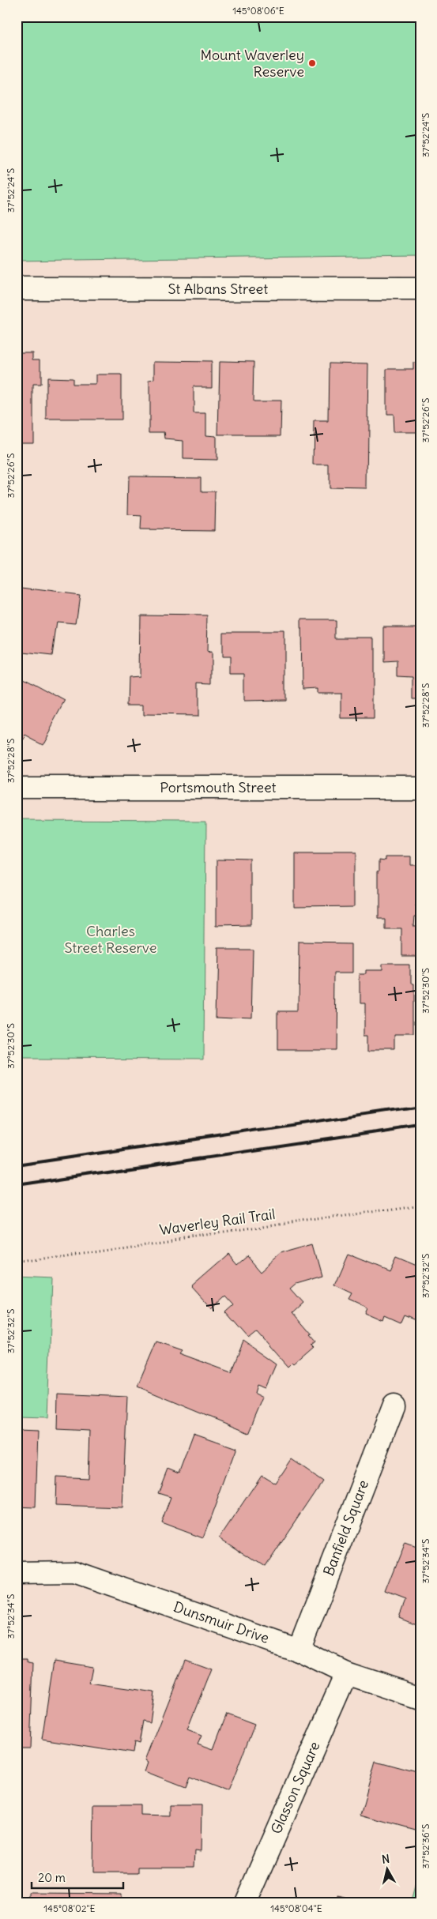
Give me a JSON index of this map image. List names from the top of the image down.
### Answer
{
  "streets": {
    "street": [
      "St Albans Street",
      "Portsmouth Street",
      "Banfield Square",
      "Dunsmuir Drive",
      "Glasson Square"
    ],
    "path": ["Waverley Rail Trail"]
  },
  "crossings": [
    ["Banfield Square", "Dunsmuir Drive"],
    ["Dunsmuir Drive", "Glasson Square"]
  ],
  "parks": ["Charles Street Reserve"],
  "places": ["Mount Waverley Reserve"],
  "scale_bar": "20 m",
  "north": "top",
  "coordinates": [
    "145°08'06\"E",
    "37°52'24\"S",
    "37°52'26\"S",
    "37°52'28\"S",
    "37°52'30\"S",
    "37°52'32\"S",
    "37°52'34\"S",
    "37°52'36\"S",
    "145°08'02\"E",
    "145°08'04\"E"
  ]
}
